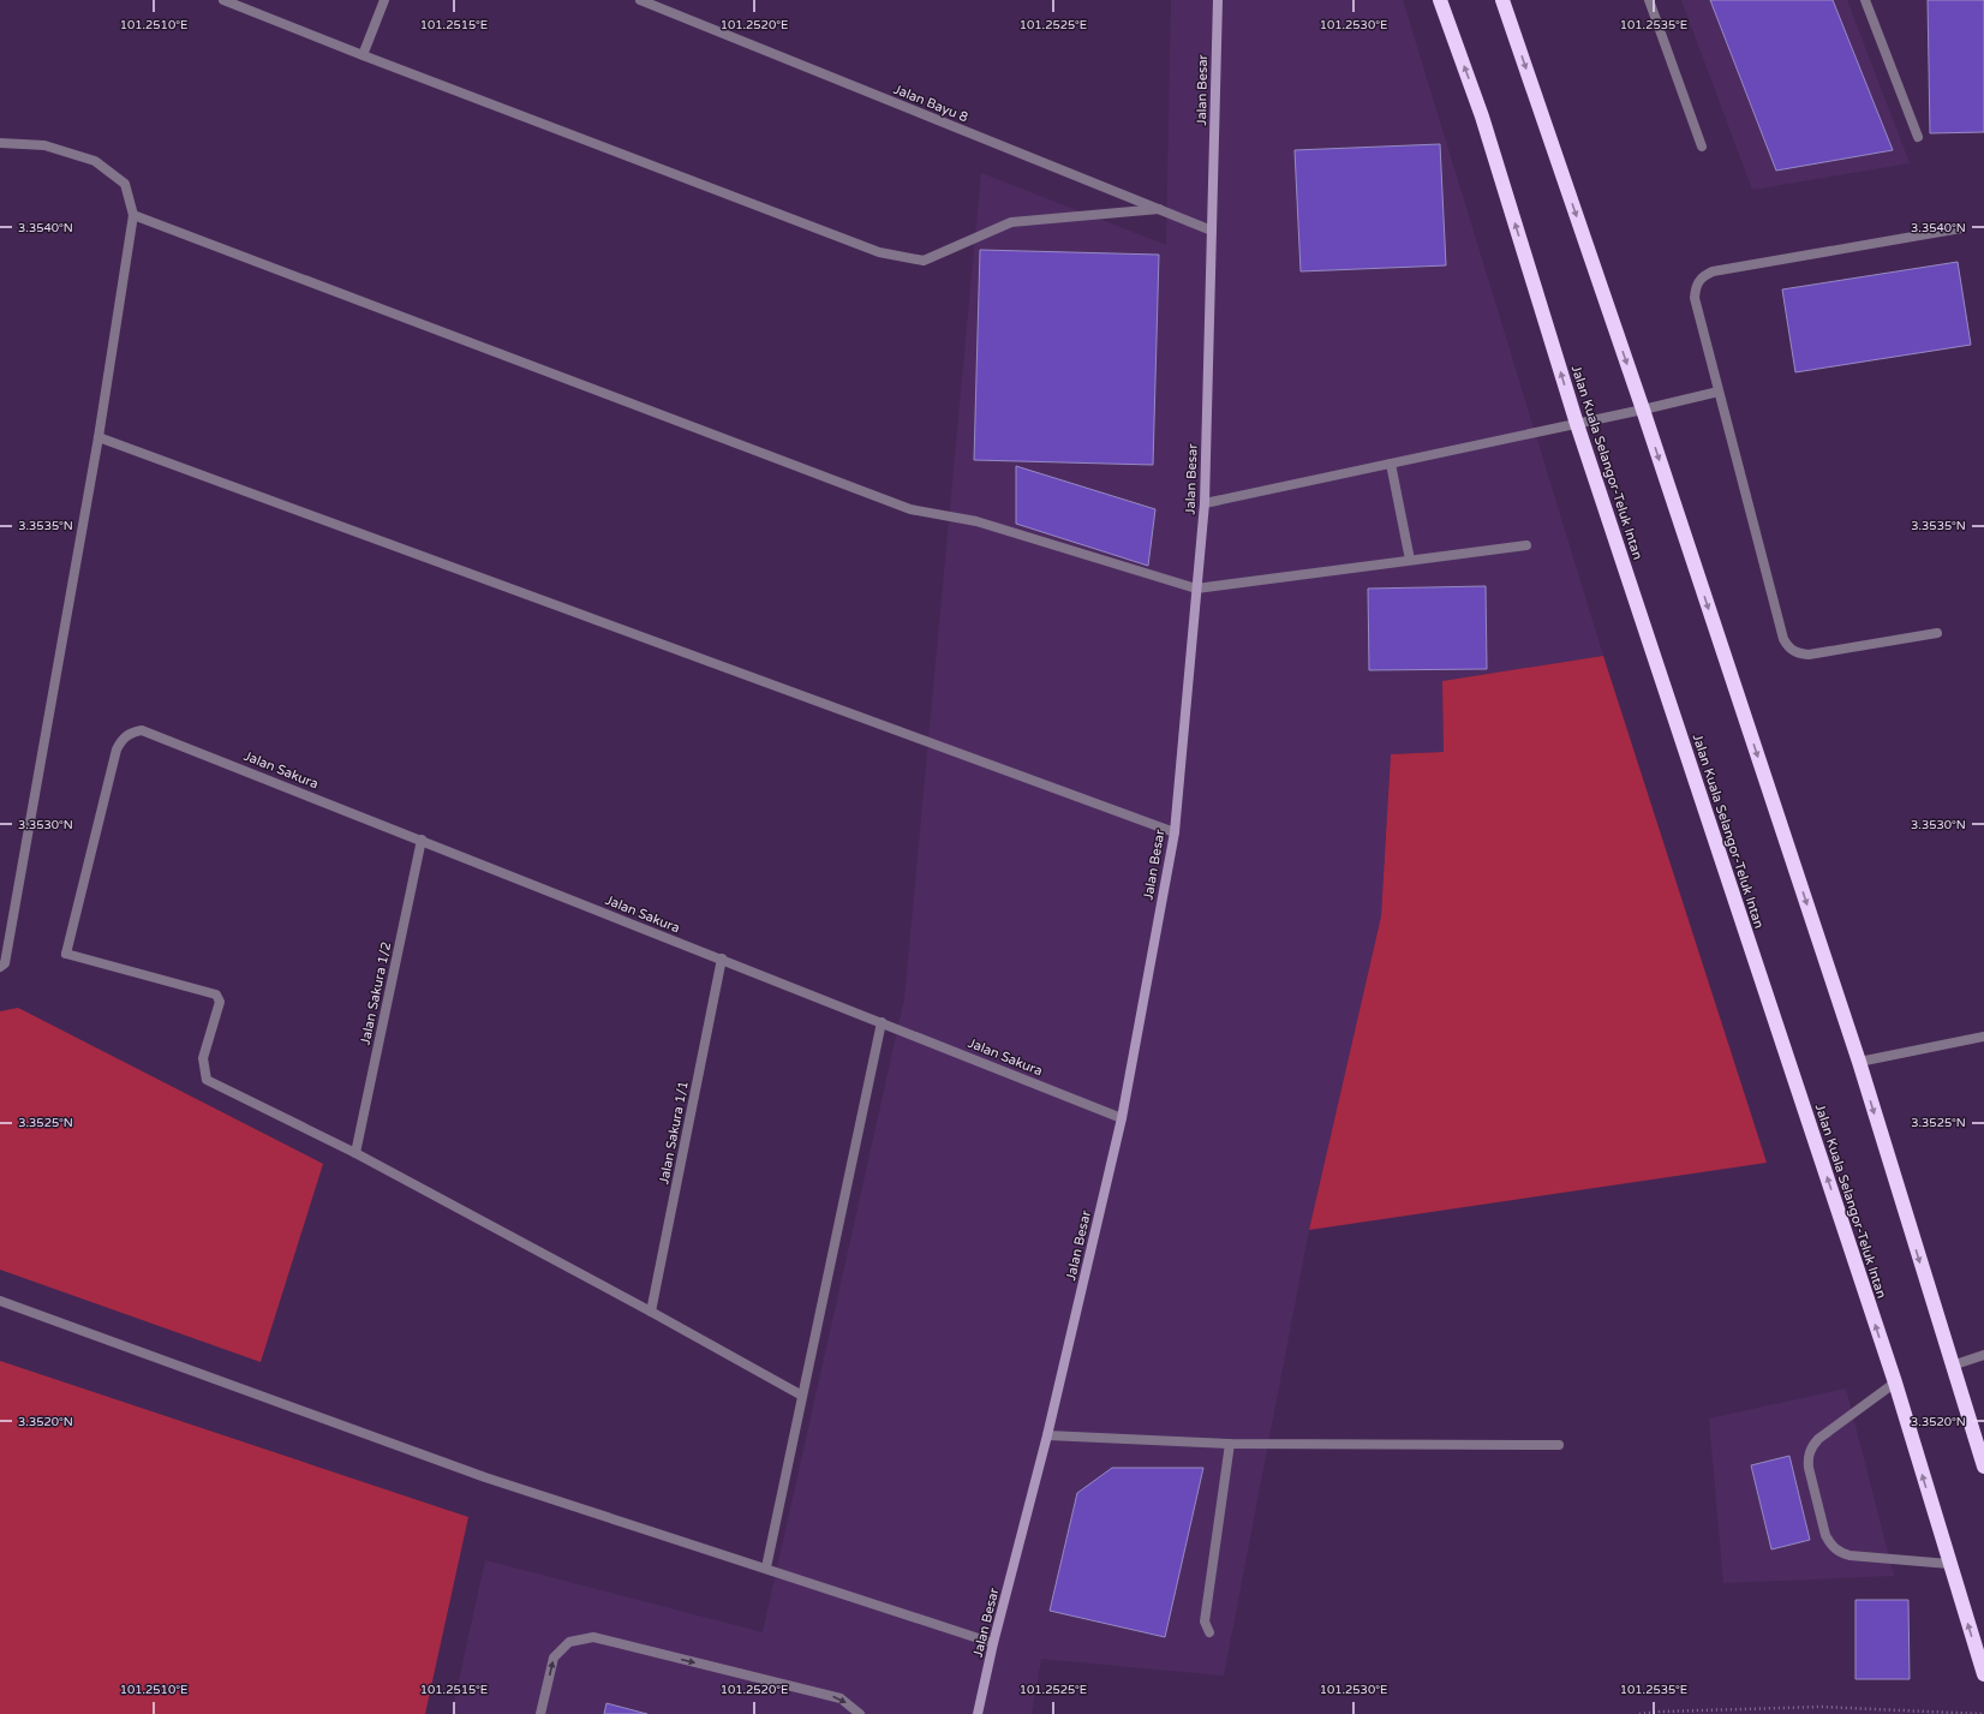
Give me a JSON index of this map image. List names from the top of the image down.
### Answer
{
  "streets": {
    "highway": ["Jalan Kuala Selangor-Teluk Intan"],
    "street": [
      "Jalan Besar",
      "Jalan Bayu 8",
      "Jalan Sakura",
      "Jalan Sakura 1/2",
      "Jalan Sakura 1/1"
    ]
  },
  "crossings": [
    ["Jalan Besar", "Jalan Bayu 8"],
    ["Jalan Besar", "Jalan Sakura"],
    ["Jalan Sakura", "Jalan Sakura 1/2"],
    ["Jalan Sakura", "Jalan Sakura 1/1"]
  ],
  "coordinates": [
    "101.2510°E",
    "101.2515°E",
    "101.2520°E",
    "101.2525°E",
    "101.2530°E",
    "101.2535°E",
    "3.3540°N",
    "3.3535°N",
    "3.3530°N",
    "3.3525°N",
    "3.3520°N"
  ]
}
